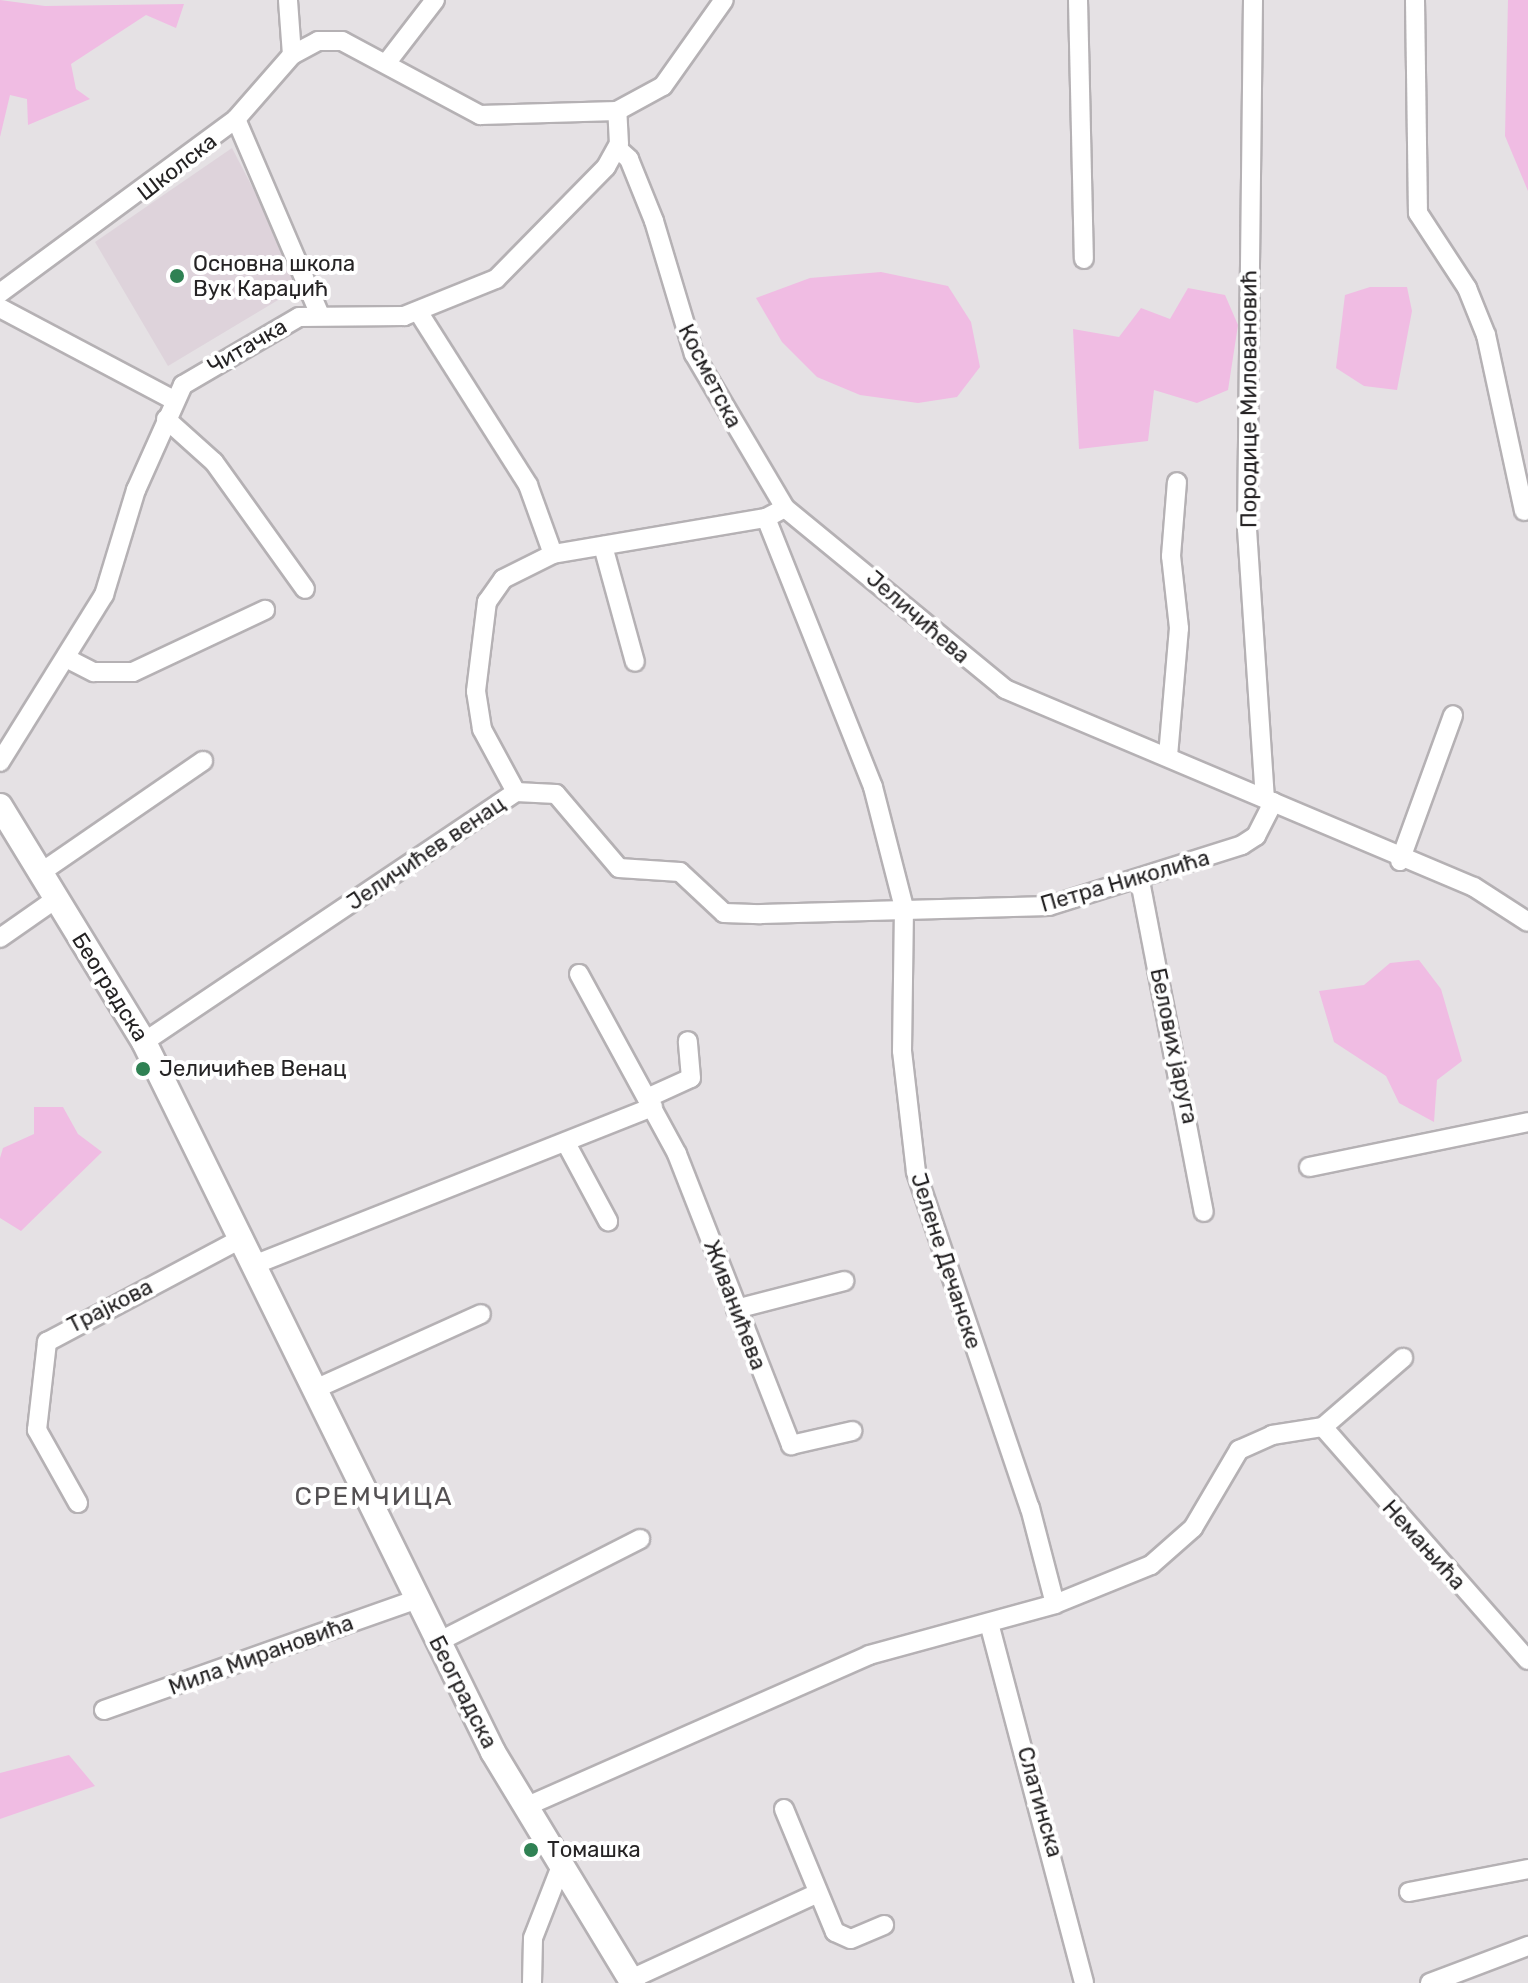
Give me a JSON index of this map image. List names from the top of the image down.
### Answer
{
  "streets": {
    "main road": ["Београдска"],
    "street": [
      "Школска",
      "Читачка",
      "Косметска",
      "Породице Миловановић",
      "Јеличићева",
      "Јеличићев венац",
      "Петра Николића",
      "Белових јаруга",
      "Јелене Дечанске",
      "Живанићева",
      "Трајкова",
      "Немањића",
      "Мила Мирановића",
      "Слатинска"
    ]
  },
  "crossings": [
    ["Читачка", "Косметска"],
    ["Косметска", "Јеличићева"],
    ["Породице Миловановић", "Јеличићева"],
    ["Породице Миловановић", "Петра Николића"],
    ["Јеличићева", "Петра Николића"],
    ["Јеличићев венац", "Петра Николића"],
    ["Јеличићев венац", "Београдска"],
    ["Јеличићев венац", "Јелене Дечанске"],
    ["Петра Николића", "Белових јаруга"],
    ["Петра Николића", "Јелене Дечанске"],
    ["Београдска", "Трајкова"],
    ["Београдска", "Мила Мирановића"]
  ],
  "districts": ["СРЕМЧИЦА"],
  "places": ["Основна школа Вук Караџић", "Јеличићев Венац", "Томашка"]
}
